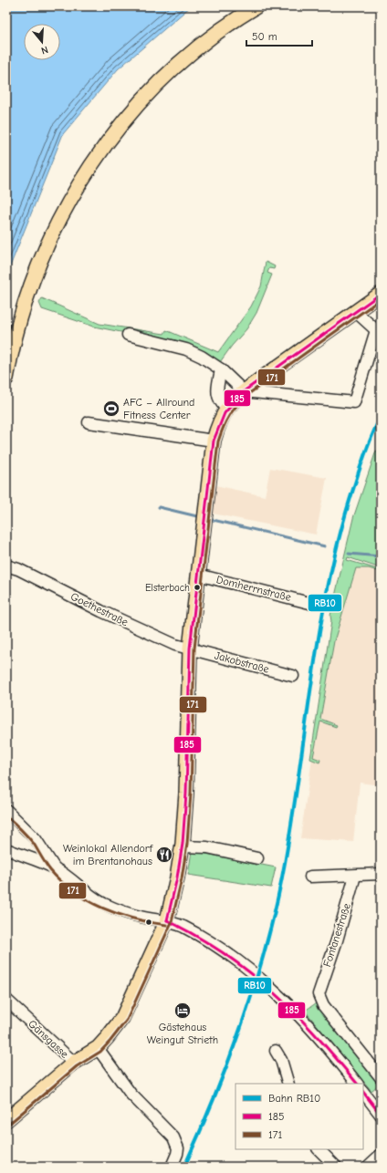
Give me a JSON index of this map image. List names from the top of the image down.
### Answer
{
  "streets": {
    "street": [
      "Domherrnstraße",
      "Goethestraße",
      "Jakobstraße",
      "Fontanestraße",
      "Gänsgasse"
    ]
  },
  "crossings": [
    ["Goethestraße", "Jakobstraße"]
  ],
  "places": {
    "sports": ["AFC – Allround Fitness Center"],
    "other": ["Elsterbach"],
    "restaurant": ["Weinlokal Allendorf im Brentanohaus"],
    "hotel": ["Gästehaus Weingut Strieth"]
  },
  "lines": ["transit line 185", "transit line 171", "rail line RB10"],
  "legend": ["Bahn RB10", "185", "171"],
  "scale_bar": "50 m",
  "north": "bottom"
}
